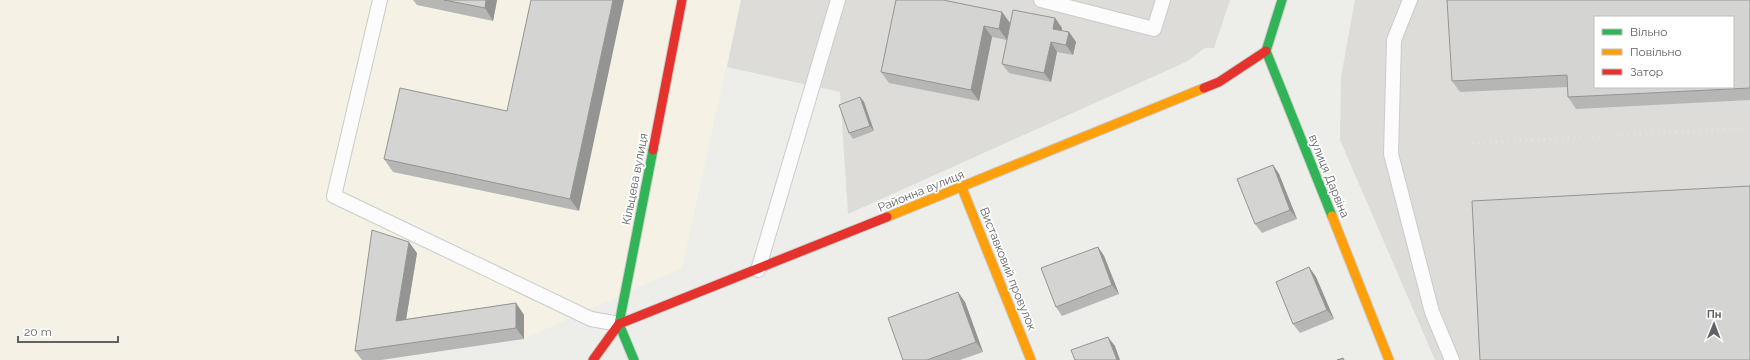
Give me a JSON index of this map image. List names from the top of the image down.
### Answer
{
  "streets": {
    "street": [
      "вулиця Дарвіна",
      "Кільцева вулиця",
      "Районна вулиця",
      "Виставковий провулок"
    ]
  },
  "crossings": [
    ["вулиця Дарвіна", "Районна вулиця"],
    ["Кільцева вулиця", "Районна вулиця"],
    ["Районна вулиця", "Виставковий провулок"]
  ],
  "legend": ["Вільно", "Повільно", "Затор"],
  "scale_bar": "20 m",
  "north": "top"
}
